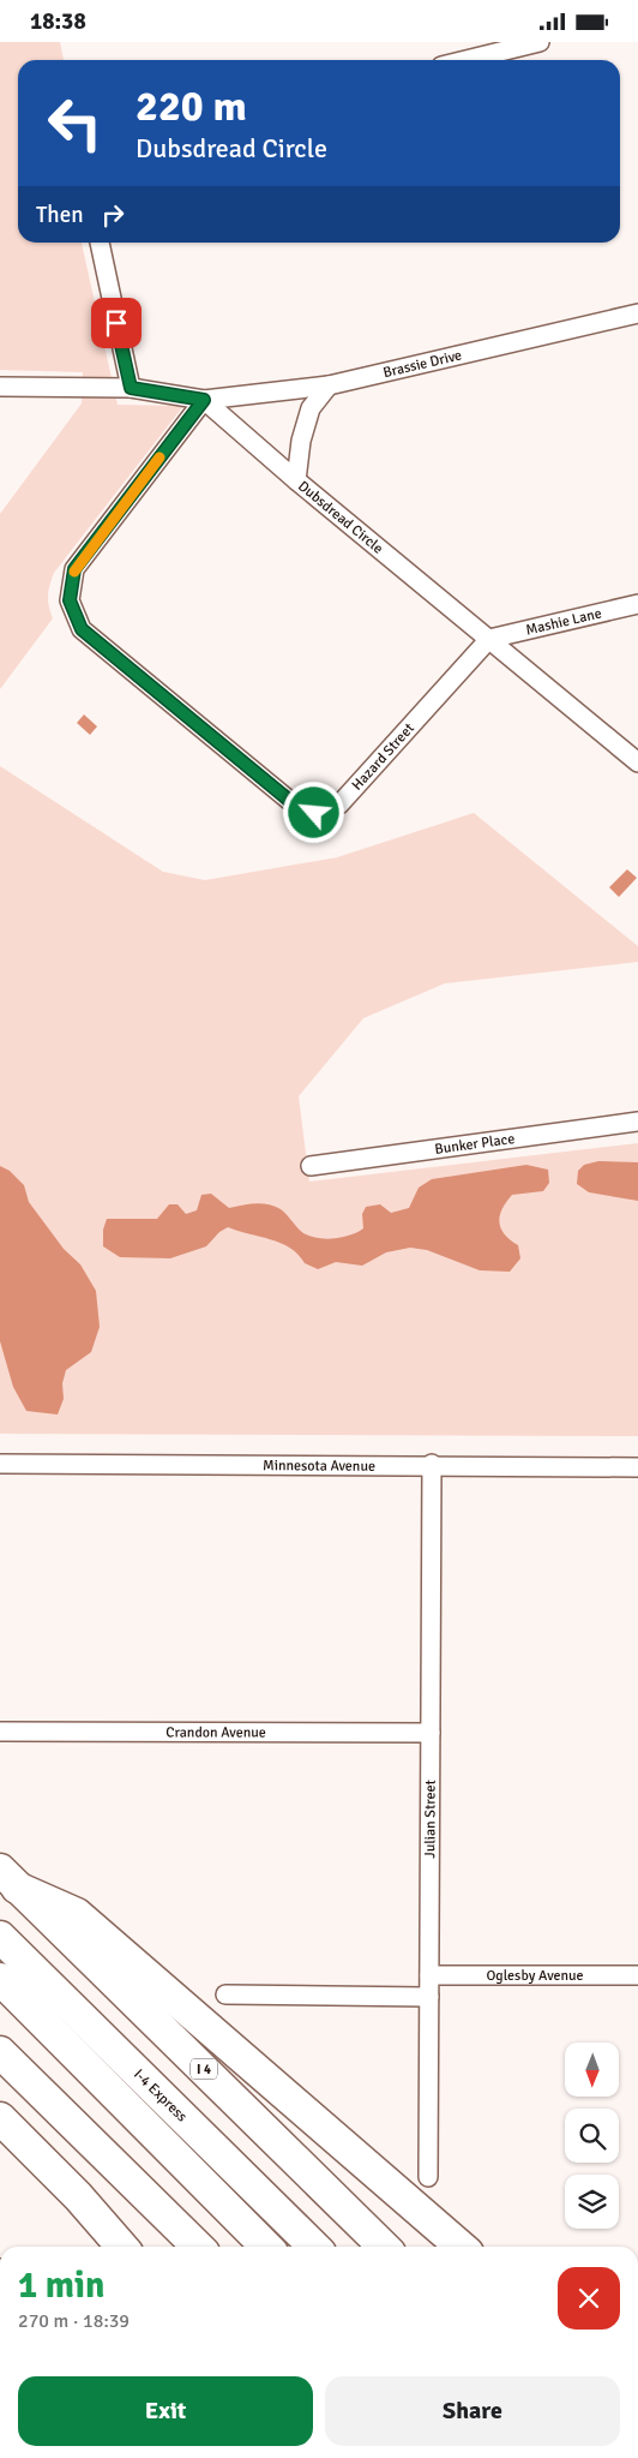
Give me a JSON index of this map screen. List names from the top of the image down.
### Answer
{
  "streets": {
    "highway": ["I 4", "I-4 Express"],
    "street": [
      "Brassie Drive",
      "Dubsdread Circle",
      "Mashie Lane",
      "Hazard Street",
      "Bunker Place",
      "Minnesota Avenue",
      "Crandon Avenue",
      "Julian Street",
      "Oglesby Avenue"
    ]
  },
  "crossings": [
    ["Brassie Drive", "Dubsdread Circle"],
    ["Brassie Drive", "Hazard Street"],
    ["Dubsdread Circle", "Mashie Lane"],
    ["Dubsdread Circle", "Hazard Street"],
    ["Mashie Lane", "Hazard Street"],
    ["Minnesota Avenue", "Julian Street"],
    ["Crandon Avenue", "Julian Street"],
    ["Julian Street", "Oglesby Avenue"]
  ],
  "north": "bottom",
  "page": {
    "status": "18:38",
    "turn": ["220 m", "Dubsdread Circle"],
    "then": "Then",
    "heading": ["1 min", "270 m · 18:39"],
    "buttons": ["Exit", "Share"]
  }
}
